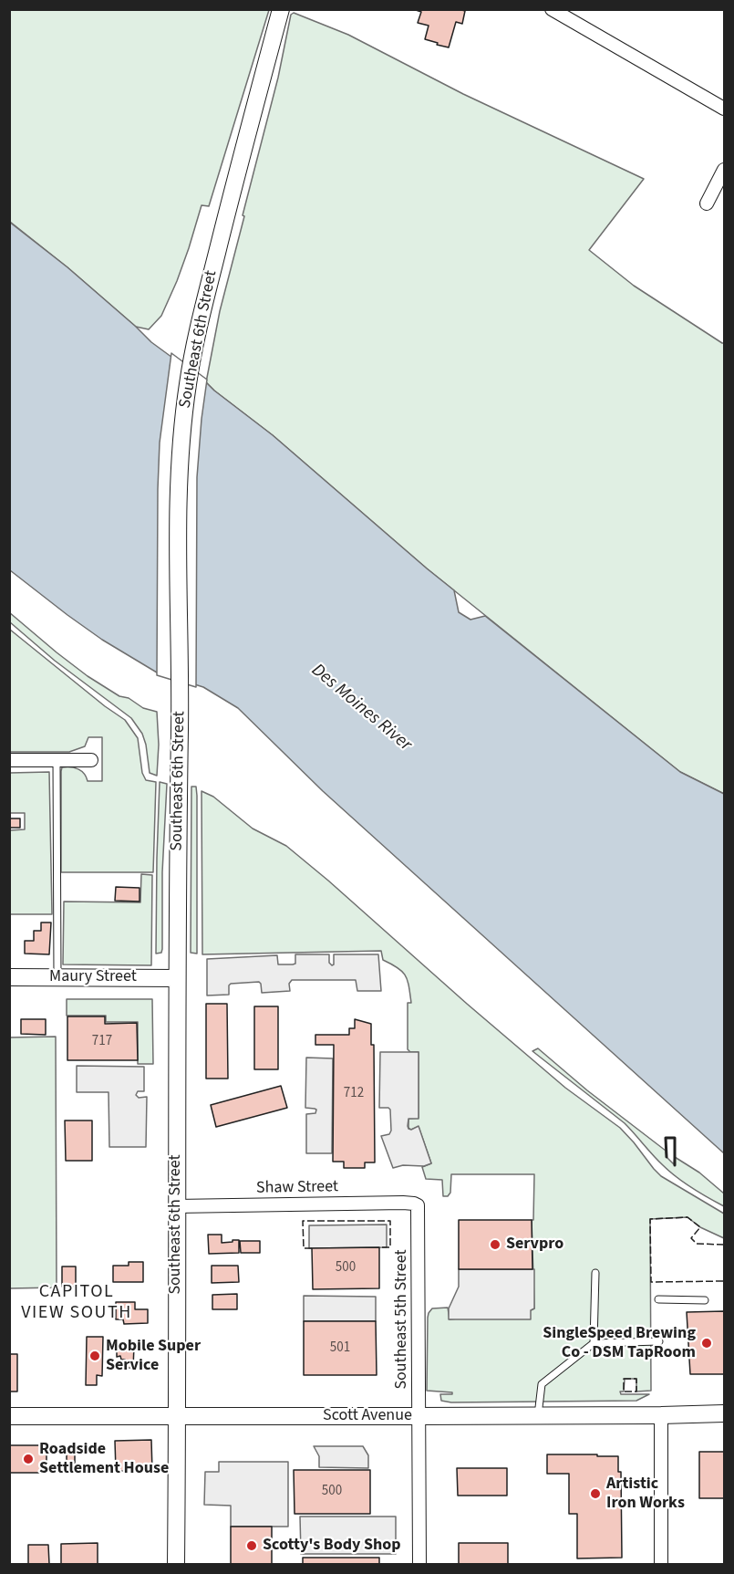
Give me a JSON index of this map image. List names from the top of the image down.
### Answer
{
  "streets": {
    "main road": ["Southeast 6th Street", "Maury Street", "Scott Avenue"],
    "street": ["Shaw Street", "Southeast 5th Street"]
  },
  "crossings": [
    ["Southeast 6th Street", "Maury Street"],
    ["Southeast 6th Street", "Shaw Street"],
    ["Southeast 6th Street", "Scott Avenue"],
    ["Shaw Street", "Southeast 5th Street"],
    ["Southeast 5th Street", "Scott Avenue"]
  ],
  "districts": ["CAPITOL VIEW SOUTH"],
  "water": ["Des Moines River"],
  "places": [
    "Servpro",
    "SingleSpeed Brewing Co - DSM TapRoom",
    "Mobile Super Service",
    "Roadside Settlement House",
    "Artistic Iron Works",
    "Scotty's Body Shop"
  ],
  "house_numbers": [
    "717",
    "712",
    "500",
    "501",
    "500"
  ]
}
